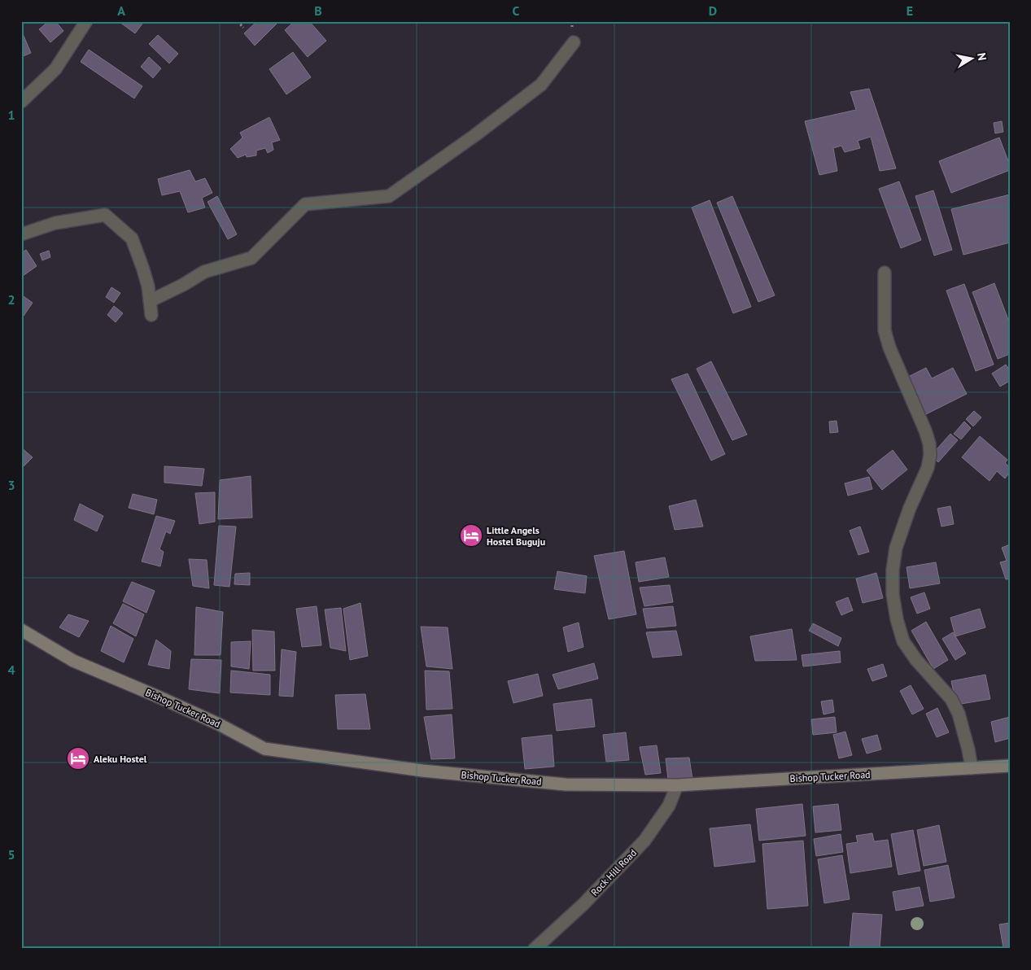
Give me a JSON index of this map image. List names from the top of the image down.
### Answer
{
  "streets": {
    "main road": ["Bishop Tucker Road"],
    "street": ["Rock Hill Road"]
  },
  "crossings": [
    ["Bishop Tucker Road", "Rock Hill Road"]
  ],
  "places": {
    "hotel": ["Little Angels Hostel Buguju", "Aleku Hostel"]
  },
  "north": "right",
  "grid": {
    "columns": [
      "A",
      "B",
      "C",
      "D",
      "E"
    ],
    "rows": [
      "1",
      "2",
      "3",
      "4",
      "5"
    ]
  }
}
